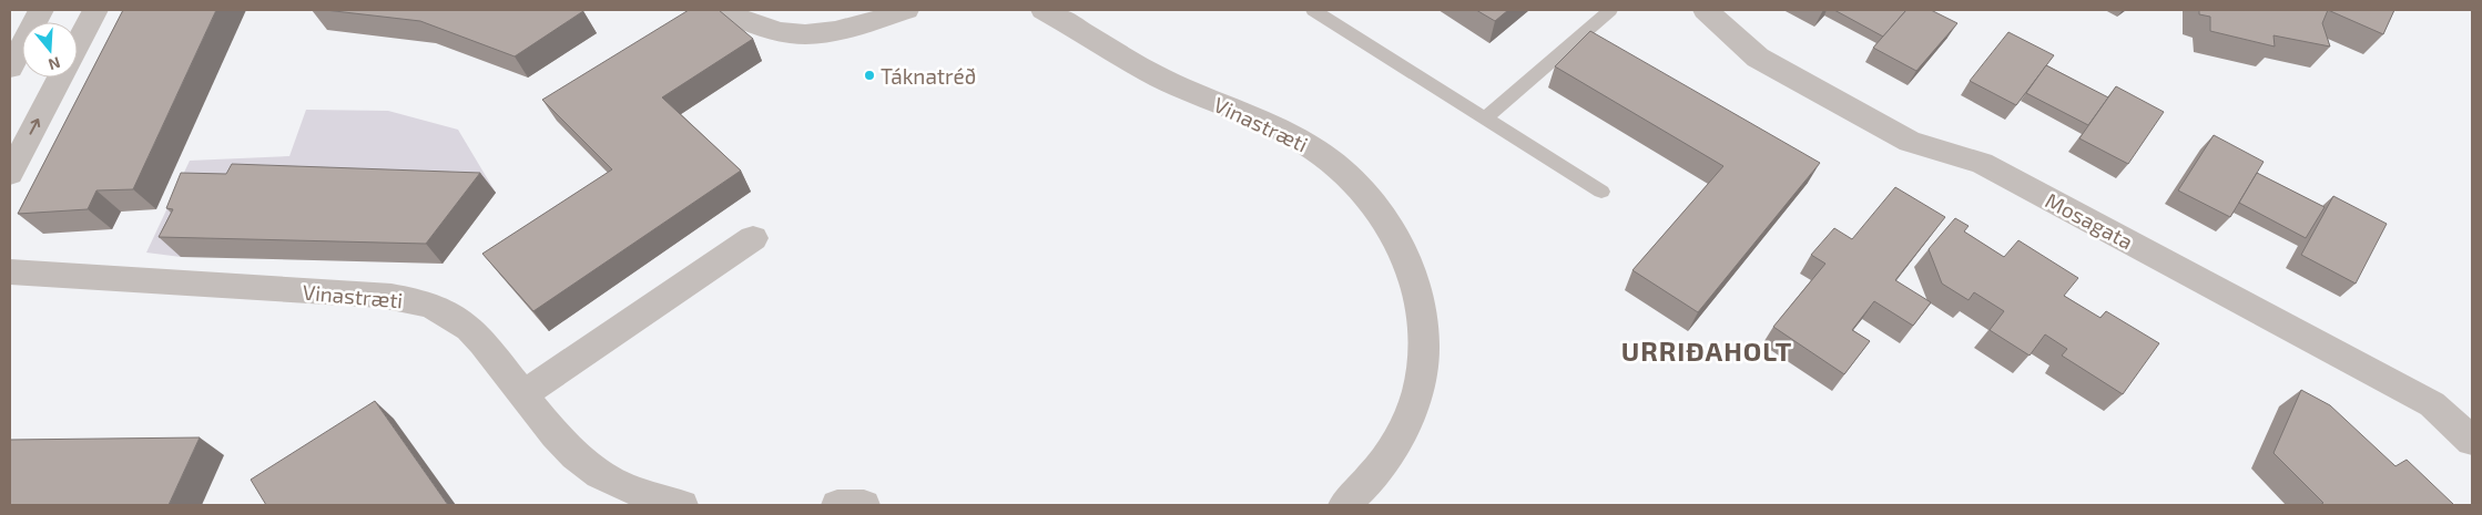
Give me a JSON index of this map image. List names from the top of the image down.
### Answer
{
  "streets": {
    "street": ["Vinastræti", "Mosagata"]
  },
  "districts": ["URRIÐAHOLT"],
  "places": ["Táknatréð"],
  "north": "bottom"
}
